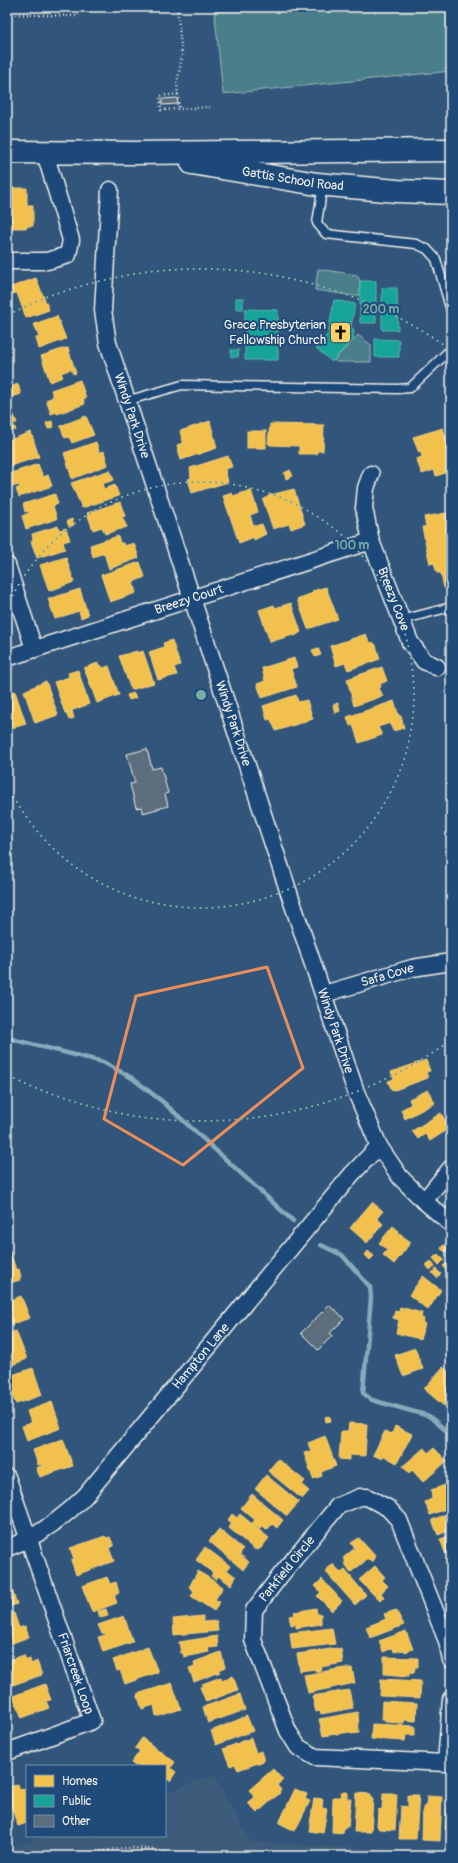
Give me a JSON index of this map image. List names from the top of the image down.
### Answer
{
  "streets": {
    "main road": ["Gattis School Road"],
    "street": [
      "Windy Park Drive",
      "Breezy Court",
      "Breezy Cove",
      "Safa Cove",
      "Hampton Lane",
      "Parkfield Circle",
      "Friarcreek Loop"
    ]
  },
  "crossings": [
    ["Windy Park Drive", "Breezy Court"],
    ["Windy Park Drive", "Safa Cove"],
    ["Windy Park Drive", "Hampton Lane"],
    ["Breezy Court", "Breezy Cove"],
    ["Hampton Lane", "Friarcreek Loop"]
  ],
  "places": {
    "church": ["Grace Presbyterian Fellowship Church"]
  },
  "legend": ["Homes", "Public", "Other"],
  "rings": ["200 m", "100 m"]
}
